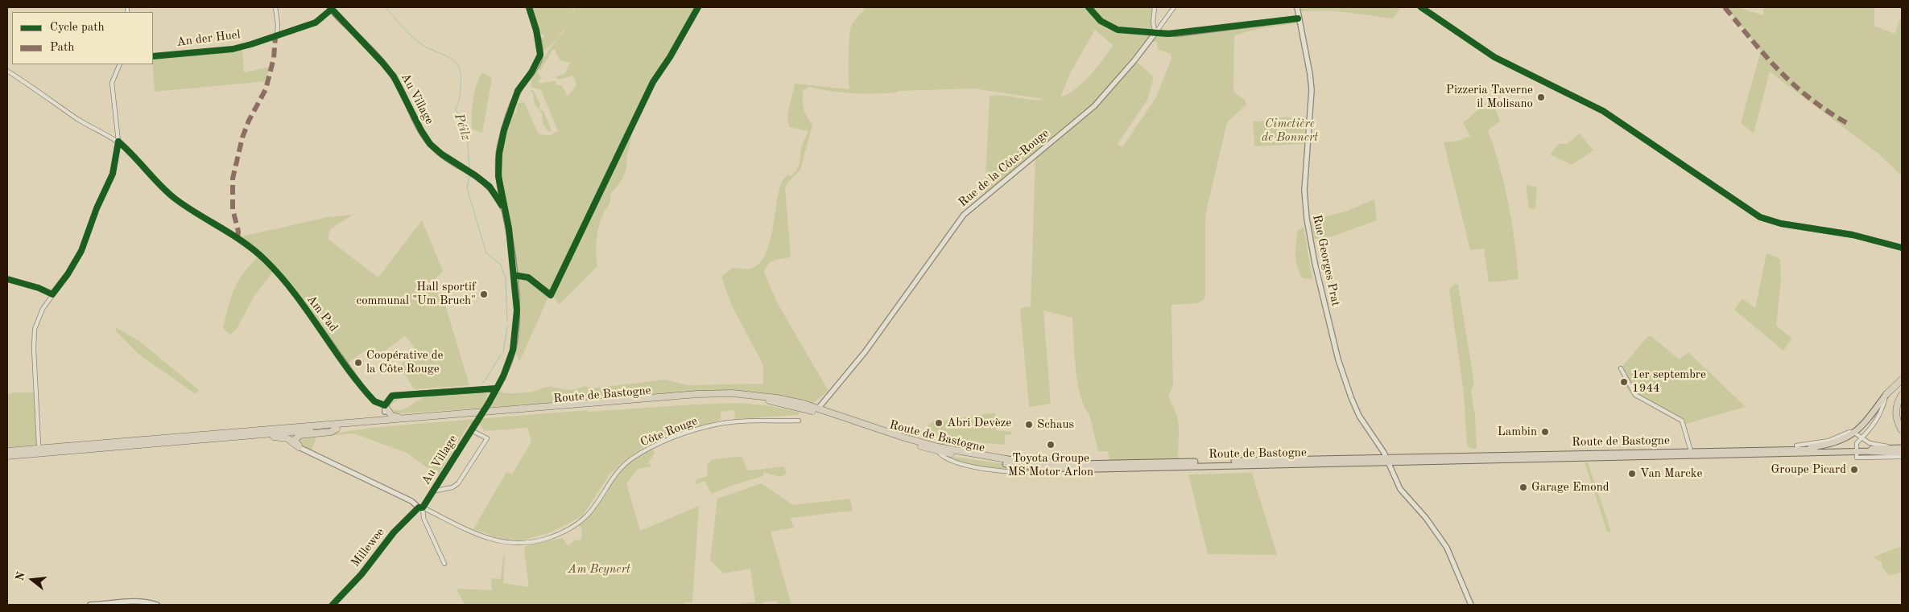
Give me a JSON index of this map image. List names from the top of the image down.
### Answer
{
  "streets": {
    "highway": ["Route de Bastogne"],
    "street": [
      "An der Huel",
      "Au Village",
      "Rue de la Côte-Rouge",
      "Rue Georges Prat",
      "Am Pad",
      "Côte Rouge",
      "Millewee"
    ]
  },
  "crossings": [
    ["An der Huel", "Au Village"],
    ["Au Village", "Côte Rouge"],
    ["Au Village", "Millewee"],
    ["Rue de la Côte-Rouge", "Route de Bastogne"],
    ["Rue Georges Prat", "Route de Bastogne"],
    ["Côte Rouge", "Millewee"]
  ],
  "water": ["Péilz"],
  "parks": ["Cimetière de Bonnert", "Am Beynert"],
  "places": [
    "Pizzeria Taverne il Molisano",
    "Hall sportif communal \"Um Bruch\"",
    "Coopérative de la Côte Rouge",
    "1er septembre 1944",
    "Abri Devèze",
    "Schaus",
    "Lambin",
    "Toyota Groupe MS Motor Arlon",
    "Groupe Picard",
    "Van Marcke",
    "Garage Emond"
  ],
  "legend": ["Cycle path", "Path"],
  "north": "left"
}
